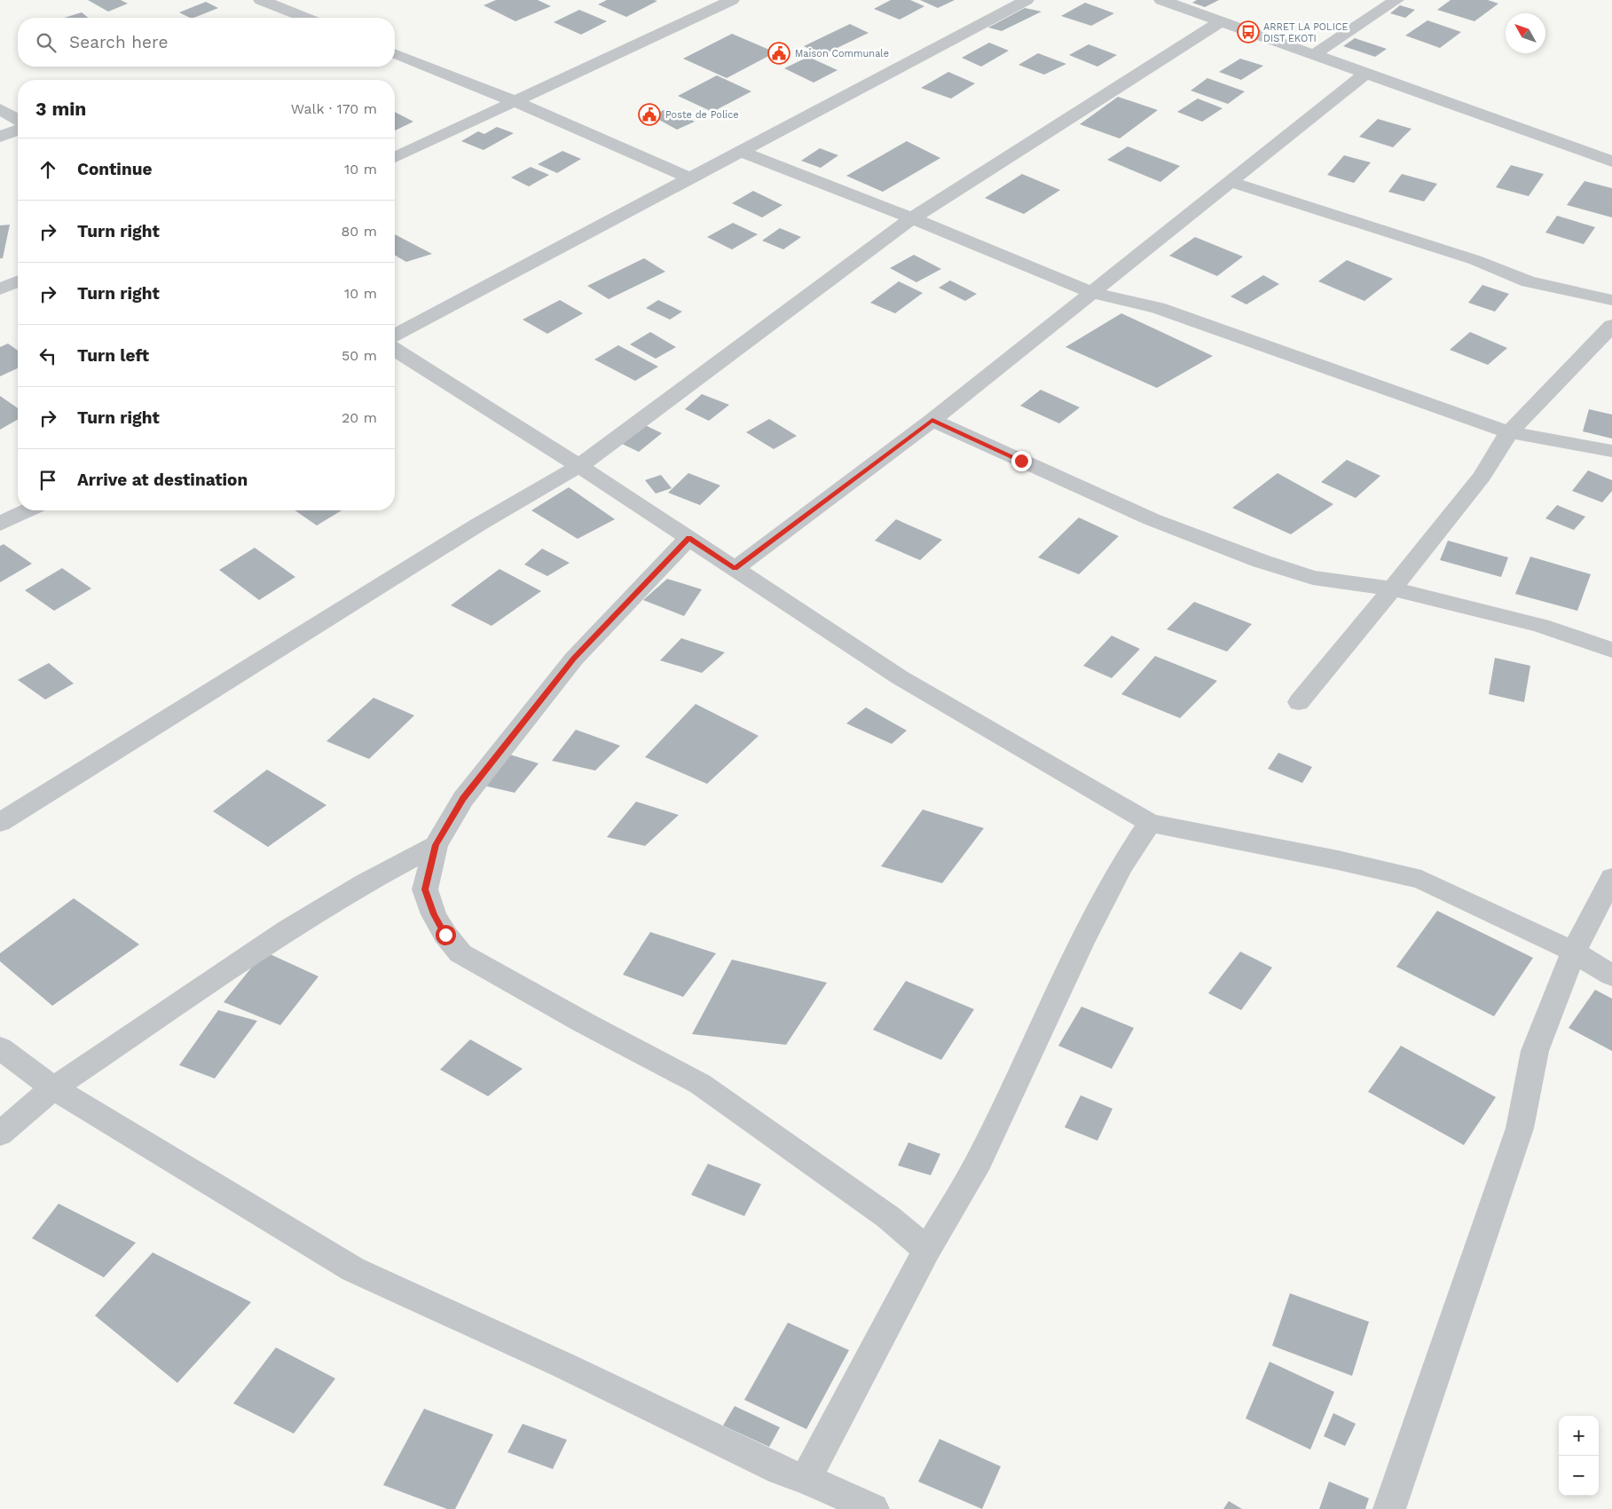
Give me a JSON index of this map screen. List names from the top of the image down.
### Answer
{
  "places": {
    "bus stop": ["ARRET LA POLICE DIST EKOTI"],
    "public building": ["Maison Communale", "Poste de Police"]
  },
  "north": "top left",
  "page": {
    "search": "Search here",
    "heading": ["3 min", "Walk · 170 m"],
    "list": [
      ["Continue", "10 m"],
      ["Turn right", "80 m"],
      ["Turn right", "10 m"],
      ["Turn left", "50 m"],
      ["Turn right", "20 m"],
      "Arrive at destination"
    ],
    "map_buttons": ["+", "−"]
  }
}
